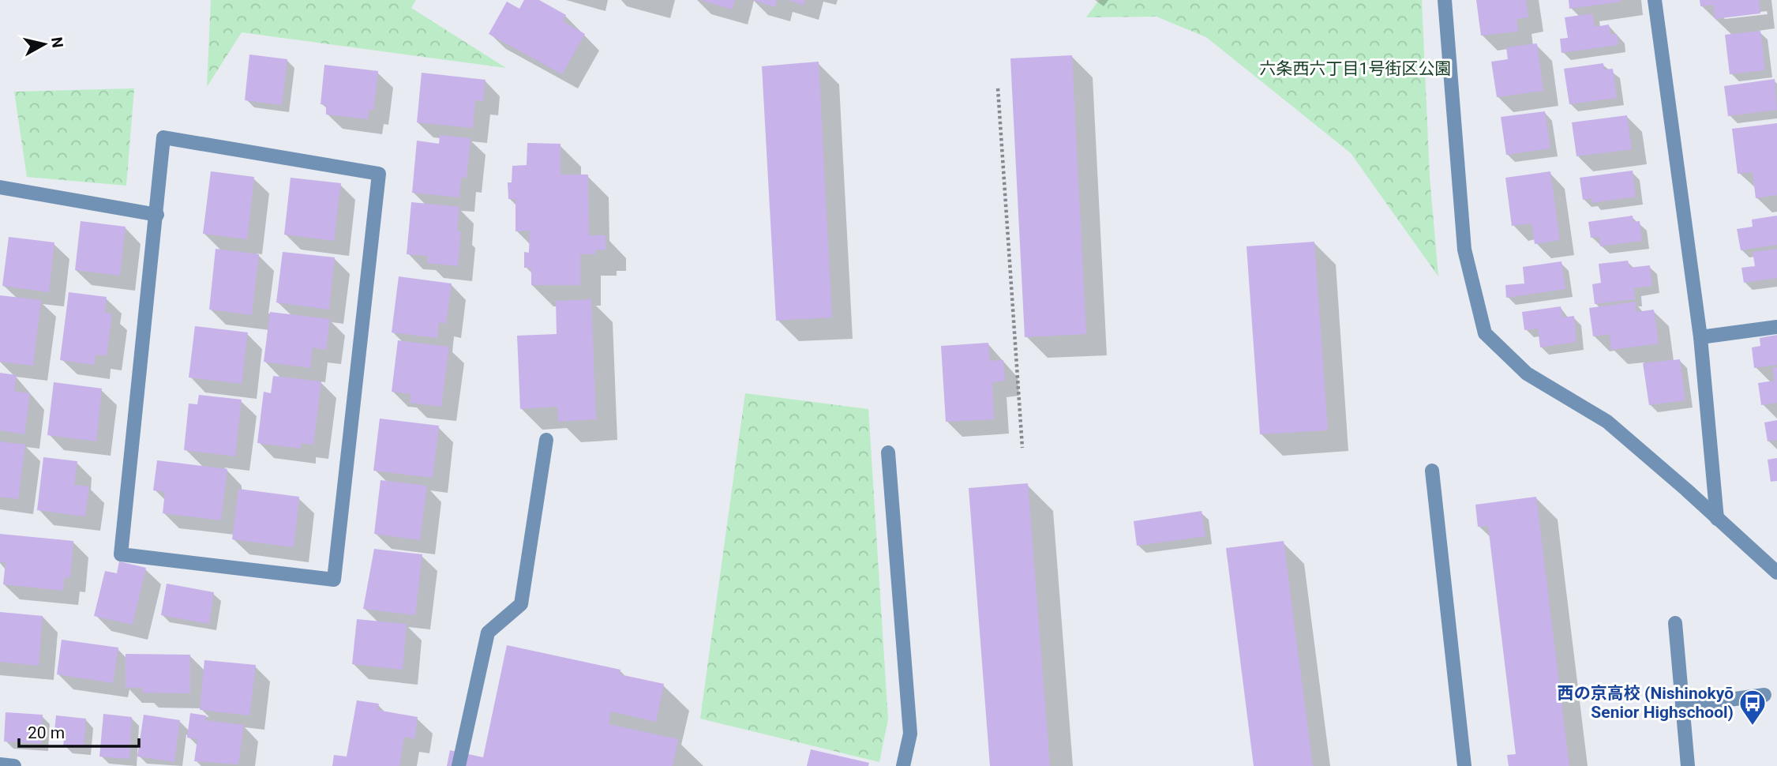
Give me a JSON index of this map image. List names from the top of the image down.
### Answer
{
  "parks": ["六条西六丁目1号街区公園"],
  "places": {
    "bus stop": ["西の京高校 (Nishinokyō Senior Highschool)"]
  },
  "scale_bar": "20 m",
  "north": "right"
}
